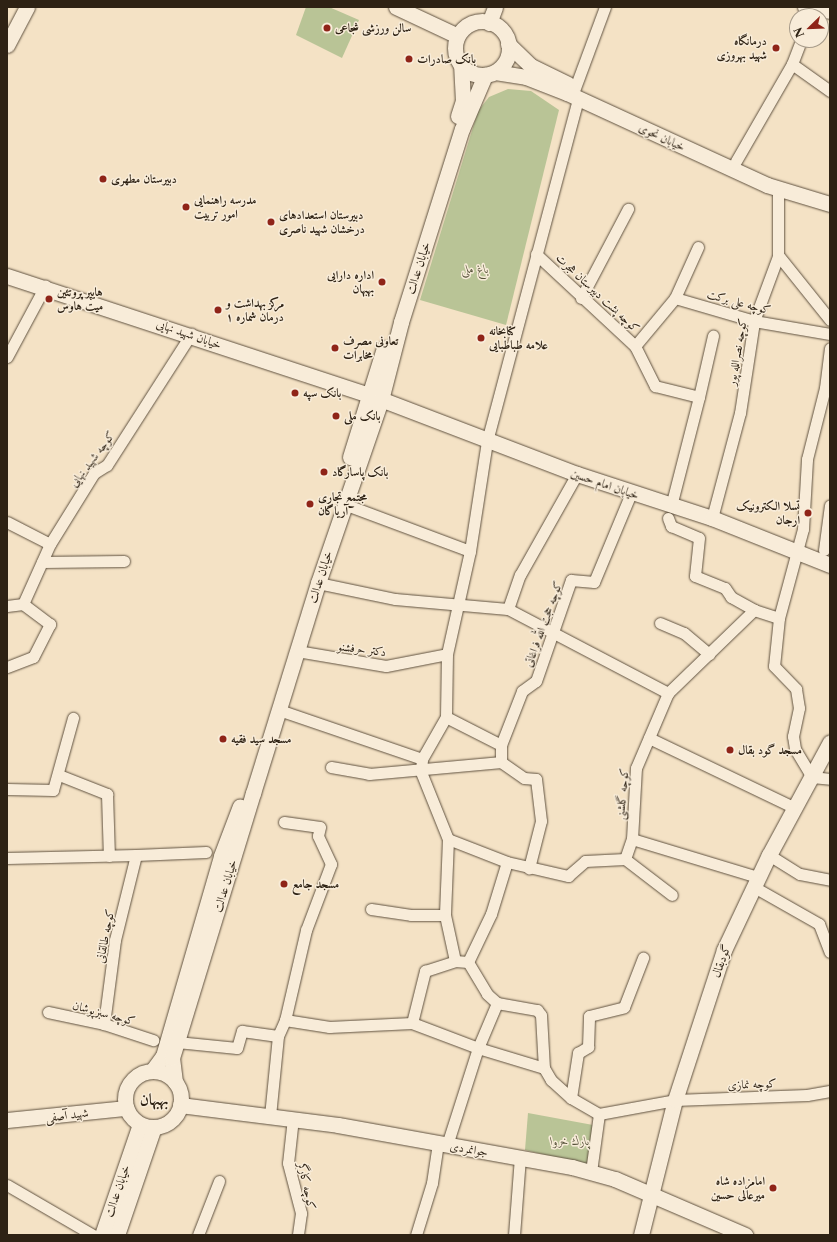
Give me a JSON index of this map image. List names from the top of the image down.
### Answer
{
  "streets": {
    "main road": [
      "خیابان نحوی",
      "خیابان عدالت",
      "خیابان شهید نهایی",
      "خیابان امام حسین",
      "گودبقال",
      "شهید آصفی",
      "جوانمردی"
    ],
    "street": [
      "کوچه پشت دبیرستان هجرت",
      "کوچه علی برکت",
      "کوچه نصرالله پور",
      "کوچه شهید نهایی",
      "کوچه حجت الله فراغاتی",
      "دکتر حرفشنو",
      "کوچه گلشنی",
      "کوچه طالقانی",
      "کوچه سبزپوشان",
      "کوچه نمازی",
      "کوچه کارگر"
    ]
  },
  "crossings": [
    ["خیابان نحوی", "خیابان عدالت"],
    ["خیابان نحوی", "کوچه نصرالله پور"],
    ["خیابان عدالت", "خیابان شهید نهایی"],
    ["خیابان عدالت", "خیابان امام حسین"],
    ["خیابان عدالت", "دکتر حرفشنو"],
    ["خیابان عدالت", "شهید آصفی"],
    ["خیابان عدالت", "جوانمردی"],
    ["کوچه علی برکت", "کوچه نصرالله پور"],
    ["خیابان شهید نهایی", "کوچه شهید نهایی"],
    ["خیابان شهید نهایی", "خیابان امام حسین"],
    ["کوچه نصرالله پور", "خیابان امام حسین"],
    ["خیابان امام حسین", "کوچه حجت الله فراغاتی"],
    ["کوچه طالقانی", "کوچه سبزپوشان"],
    ["گودبقال", "کوچه نمازی"],
    ["گودبقال", "جوانمردی"],
    ["شهید آصفی", "جوانمردی"],
    ["جوانمردی", "کوچه کارگر"]
  ],
  "districts": ["بهبهان"],
  "parks": ["باغ ملی", "پارك خروا"],
  "places": [
    "سالن ورزشی شجاعی",
    "درمانگاه شهید بهروزی",
    "بانک صادرات",
    "دبیرستان مطهری",
    "مدرسه راهنمایی امور تربیت",
    "دبیرستان استعدادهای درخشان شهید ناصری",
    "اداره دارایی بهبهان",
    "هایپر پروتئین میت هاوس",
    "مرکز بهداشت و درمان شماره ۱",
    "کتابخانه علامه طباطبایی",
    "تعاونی مصرف مخابرات",
    "بانک سپه",
    "بانک ملی",
    "بانک پاسارگاد",
    "مجتمع تجاری آریاگان",
    "تسلا الکترونیک ارجان",
    "مسجد سید فقیه",
    "مسجد گود بقال",
    "مسجد جامع",
    "امامزاده شاه میرعالی حسین"
  ],
  "north": "bottom left"
}
